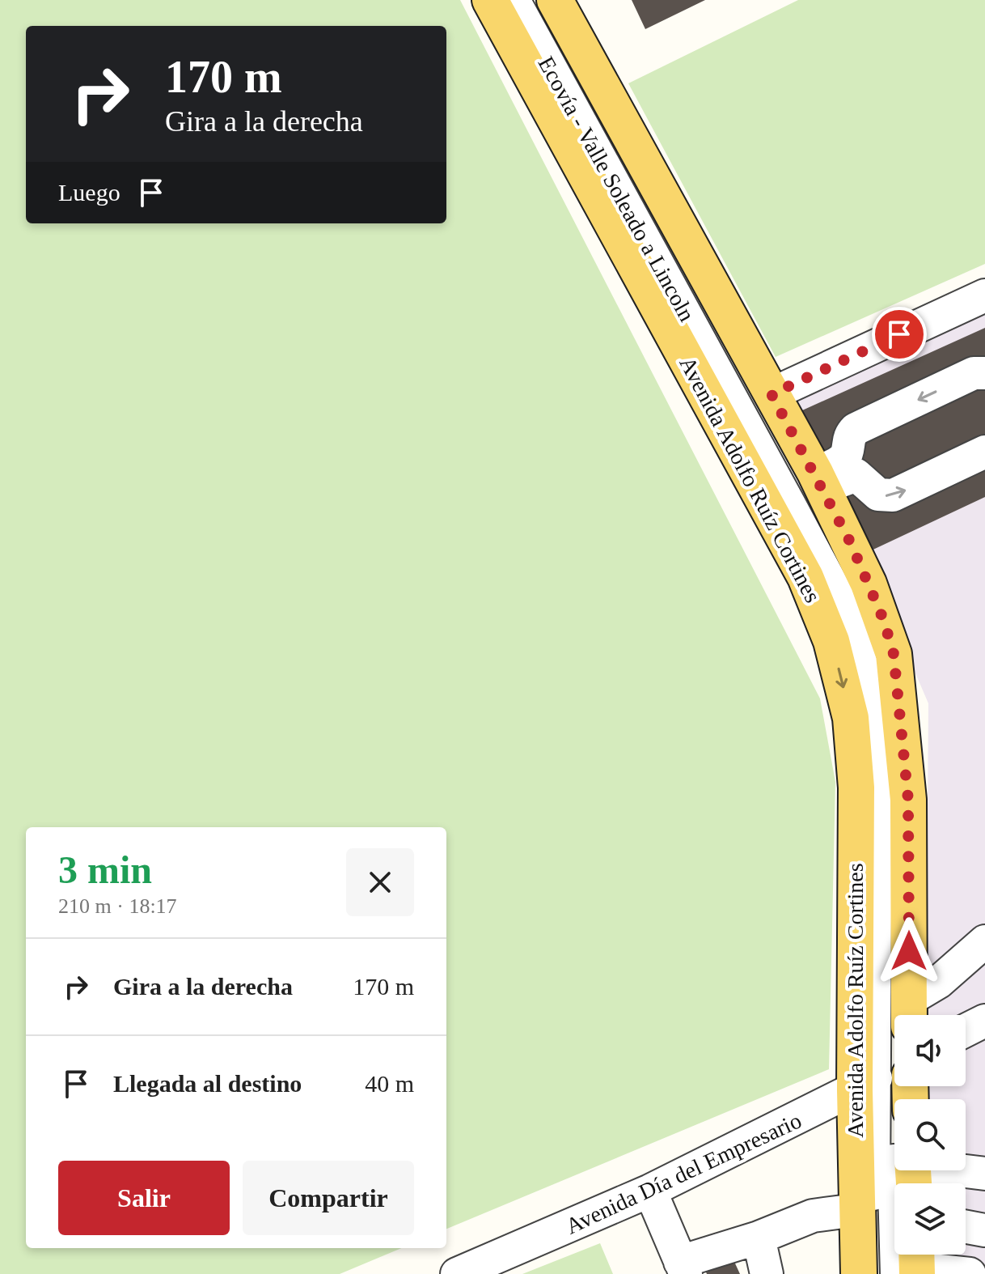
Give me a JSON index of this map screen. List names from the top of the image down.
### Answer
{
  "streets": {
    "main road": ["Avenida Adolfo Ruíz Cortines"],
    "street": ["Ecovía - Valle Soleado a Lincoln", "Avenida Día del Empresario"]
  },
  "crossings": [
    ["Ecovía - Valle Soleado a Lincoln", "Avenida Adolfo Ruíz Cortines"],
    ["Ecovía - Valle Soleado a Lincoln", "Avenida Día del Empresario"],
    ["Avenida Adolfo Ruíz Cortines", "Avenida Día del Empresario"]
  ],
  "page": {
    "turn": ["170 m", "Gira a la derecha"],
    "then": "Luego",
    "heading": ["3 min", "210 m · 18:17"],
    "list": [
      {
        "name": "Gira a la derecha",
        "value": "170 m"
      },
      {
        "name": "Llegada al destino",
        "value": "40 m"
      }
    ],
    "buttons": ["Salir", "Compartir"]
  }
}
